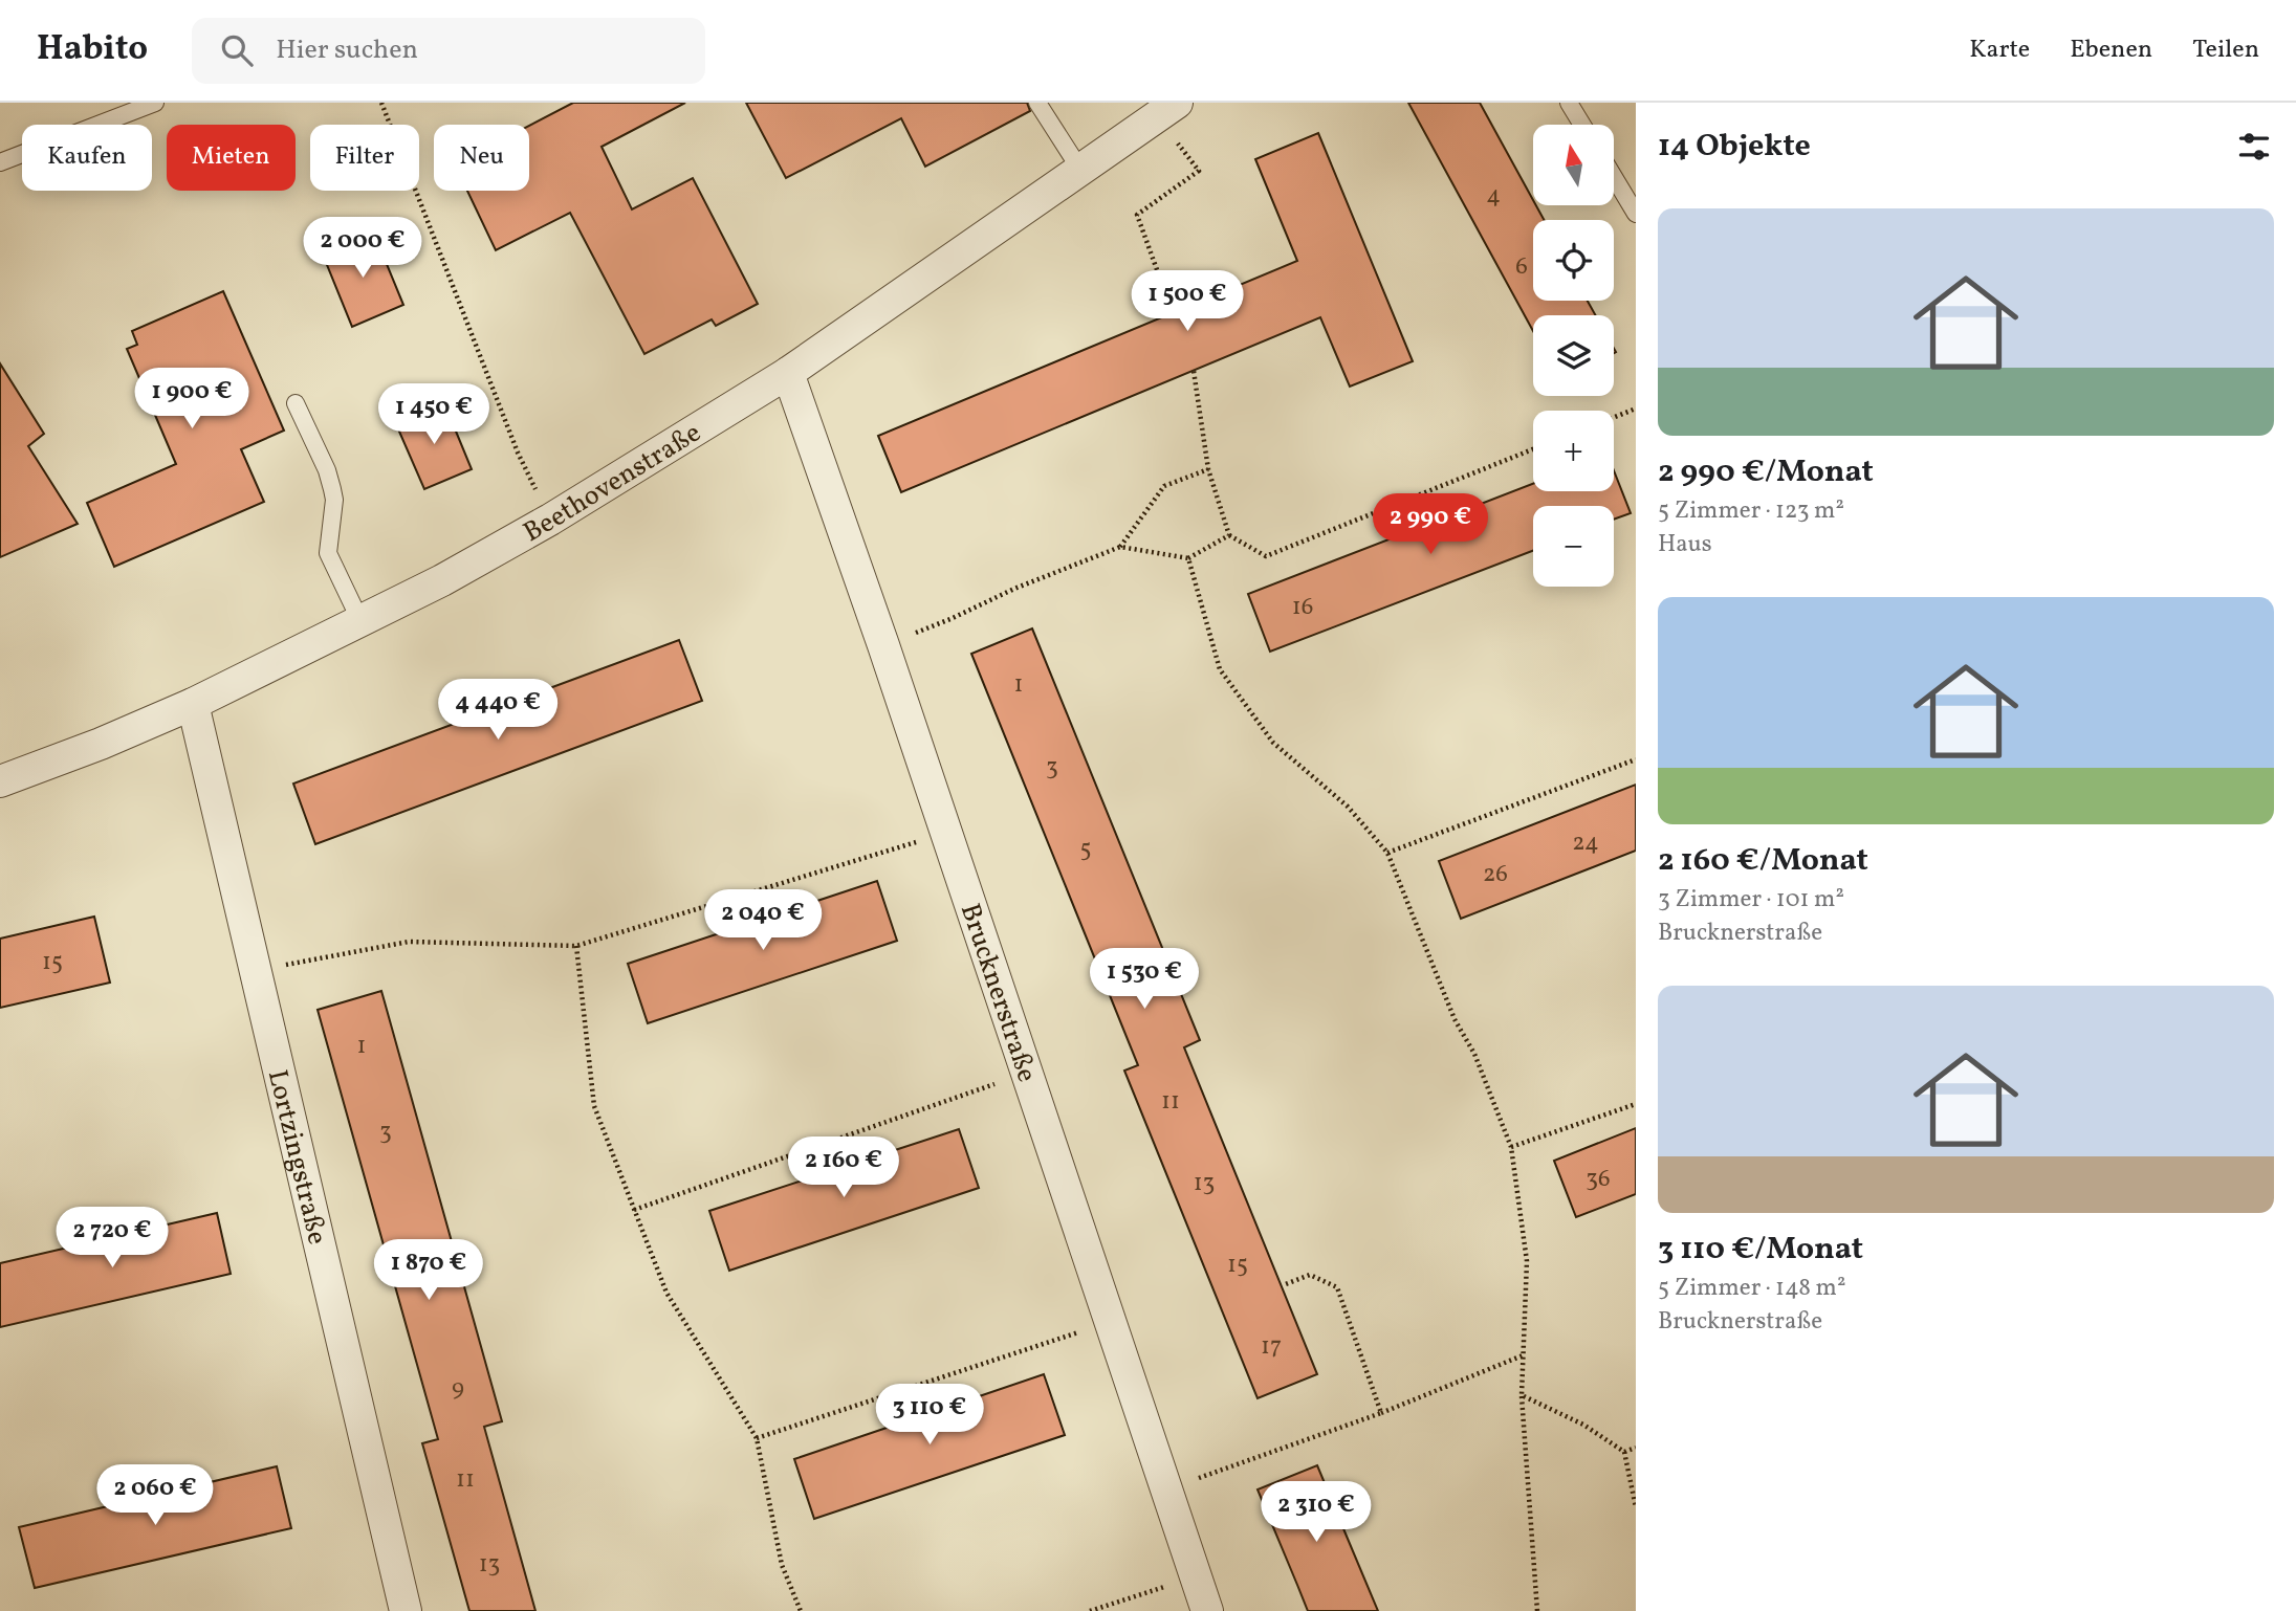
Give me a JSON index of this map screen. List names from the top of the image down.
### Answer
{
  "streets": {
    "street": ["Beethovenstraße", "Brucknerstraße", "Lortzingstraße"]
  },
  "crossings": [
    ["Beethovenstraße", "Brucknerstraße"],
    ["Beethovenstraße", "Lortzingstraße"]
  ],
  "house_numbers": [
    "4",
    "6",
    "16",
    "1",
    "3",
    "24",
    "5",
    "26",
    "15",
    "1",
    "11",
    "3",
    "36",
    "13",
    "15",
    "17",
    "9",
    "11",
    "13"
  ],
  "north": "top",
  "page": {
    "header": "Habito",
    "search": "Hier suchen",
    "nav": ["Karte", "Ebenen", "Teilen"],
    "heading": "14 Objekte",
    "map_buttons": ["+", "−"],
    "chip": [
      "Kaufen",
      "Mieten",
      "Filter",
      "Neu"
    ],
    "list": [
      {
        "name": "2 990 €/Monat",
        "note": "5 Zimmer · 123 m² · Haus"
      },
      {
        "name": "2 160 €/Monat",
        "note": "3 Zimmer · 101 m² · Brucknerstraße"
      },
      {
        "name": "3 110 €/Monat",
        "note": "5 Zimmer · 148 m² · Brucknerstraße"
      }
    ],
    "price": [
      "2 000 €",
      "1 500 €",
      "1 900 €",
      "1 450 €",
      "2 990 €",
      "4 440 €",
      "2 040 €",
      "1 530 €",
      "2 160 €",
      "2 720 €",
      "1 870 €",
      "3 110 €",
      "2 060 €",
      "2 310 €"
    ]
  }
}
